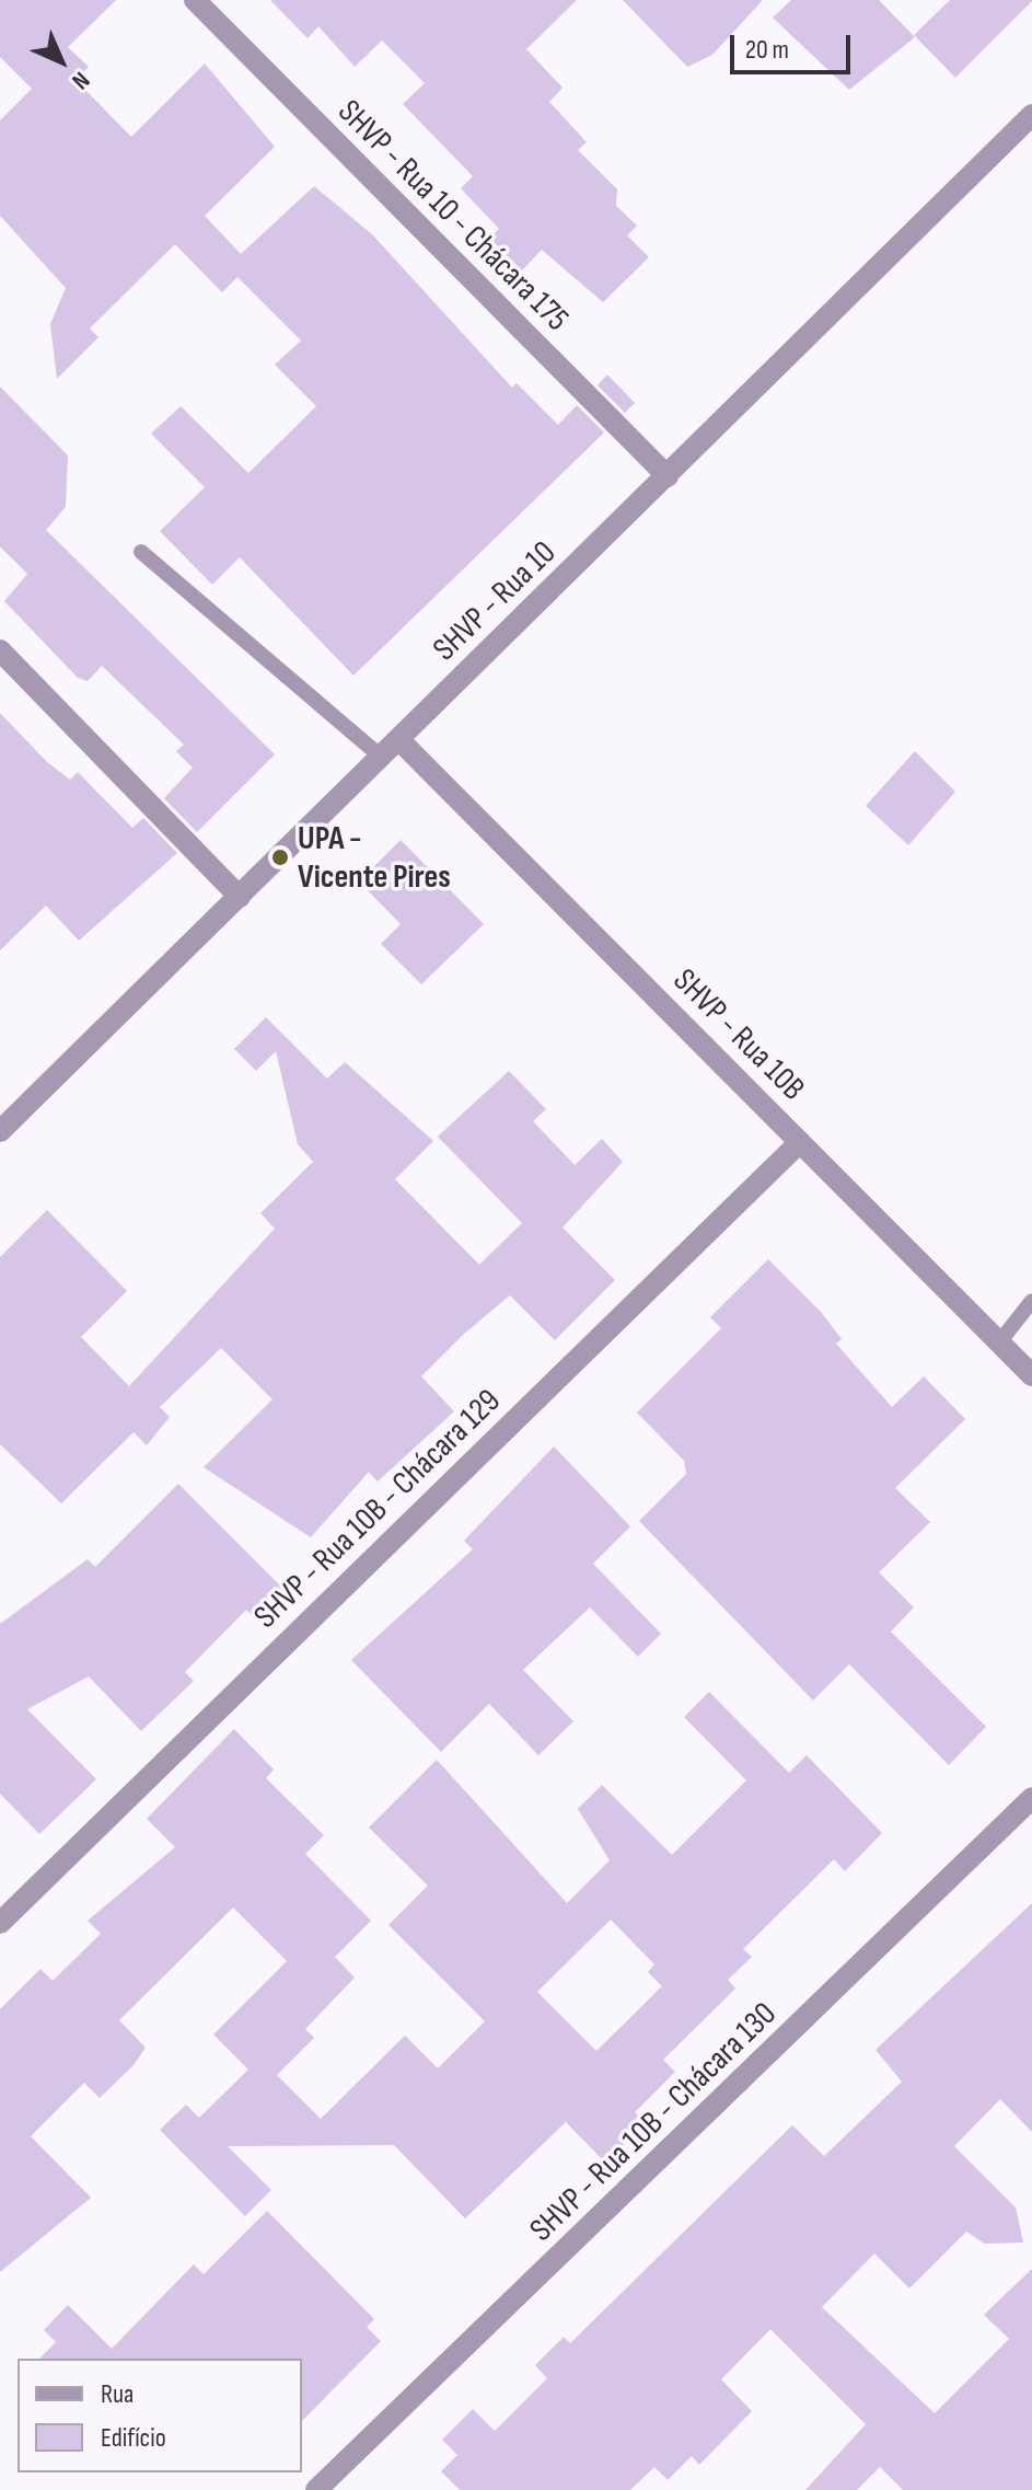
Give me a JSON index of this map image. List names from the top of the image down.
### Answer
{
  "streets": {
    "street": [
      "SHVP - Rua 10 - Chácara 175",
      "SHVP - Rua 10",
      "SHVP - Rua 10B",
      "SHVP - Rua 10B - Chácara 129",
      "SHVP - Rua 10B - Chácara 130"
    ]
  },
  "crossings": [
    ["SHVP - Rua 10 - Chácara 175", "SHVP - Rua 10"],
    ["SHVP - Rua 10", "SHVP - Rua 10B"],
    ["SHVP - Rua 10B", "SHVP - Rua 10B - Chácara 129"]
  ],
  "places": ["UPA - Vicente Pires"],
  "legend": ["Rua", "Edifício"],
  "scale_bar": "20 m",
  "north": "bottom right"
}
